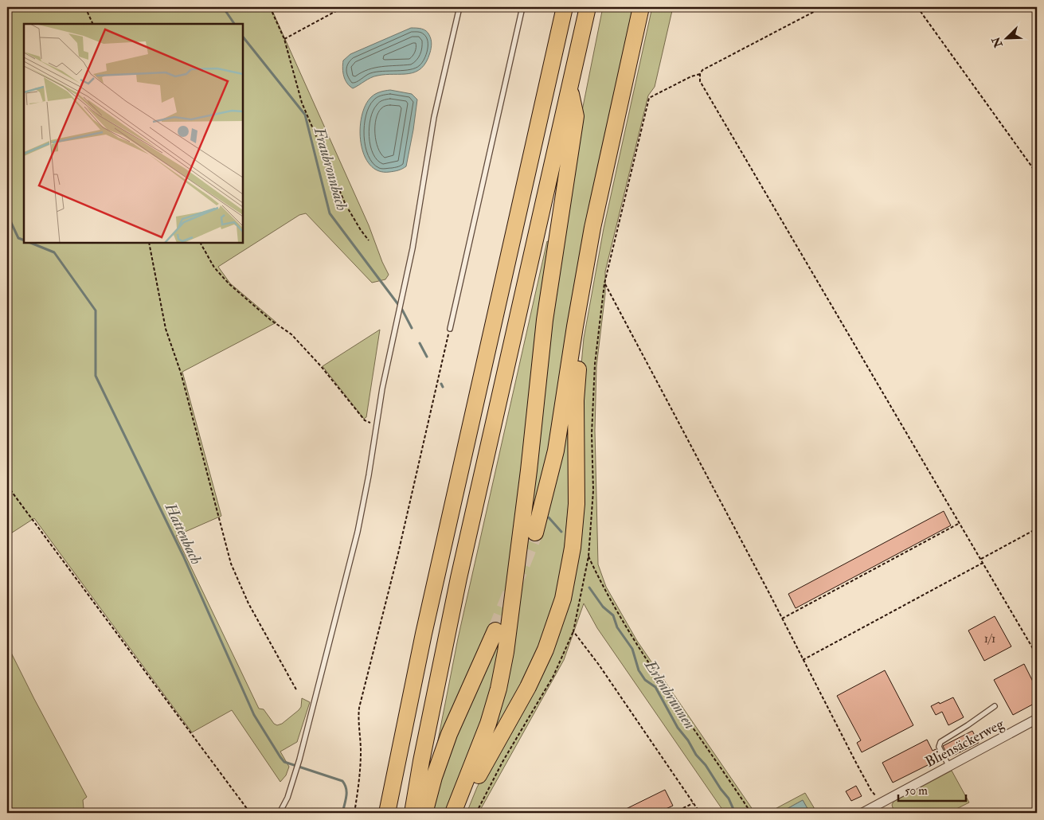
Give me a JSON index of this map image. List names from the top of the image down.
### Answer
{
  "streets": {
    "street": ["Bliensäckerweg"]
  },
  "water": ["Fraubronnbach", "Hattenbach", "Erlenbrunnen"],
  "house_numbers": ["1/1"],
  "scale_bar": "50 m",
  "north": "bottom left"
}
